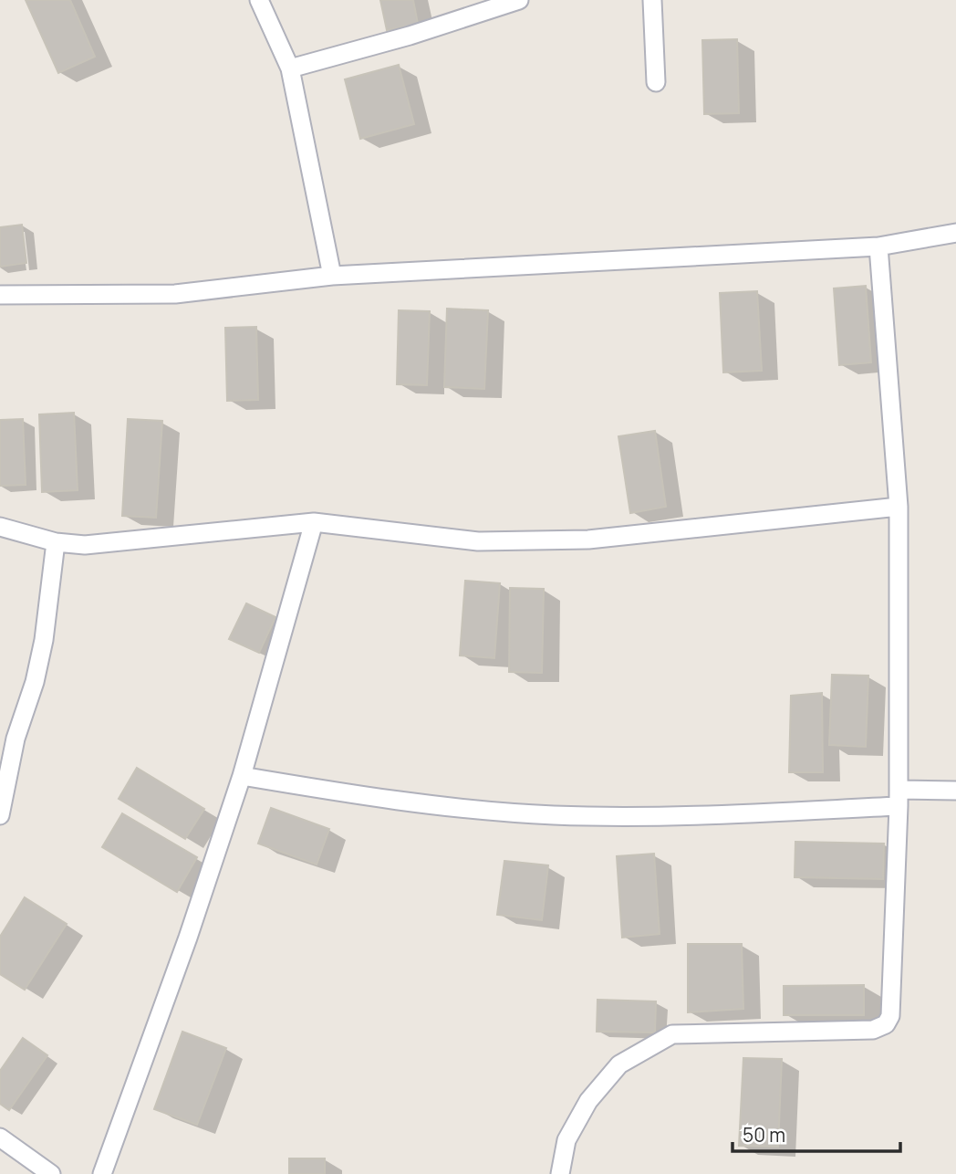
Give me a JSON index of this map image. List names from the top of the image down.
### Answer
{
  "scale_bar": "50 m"
}
